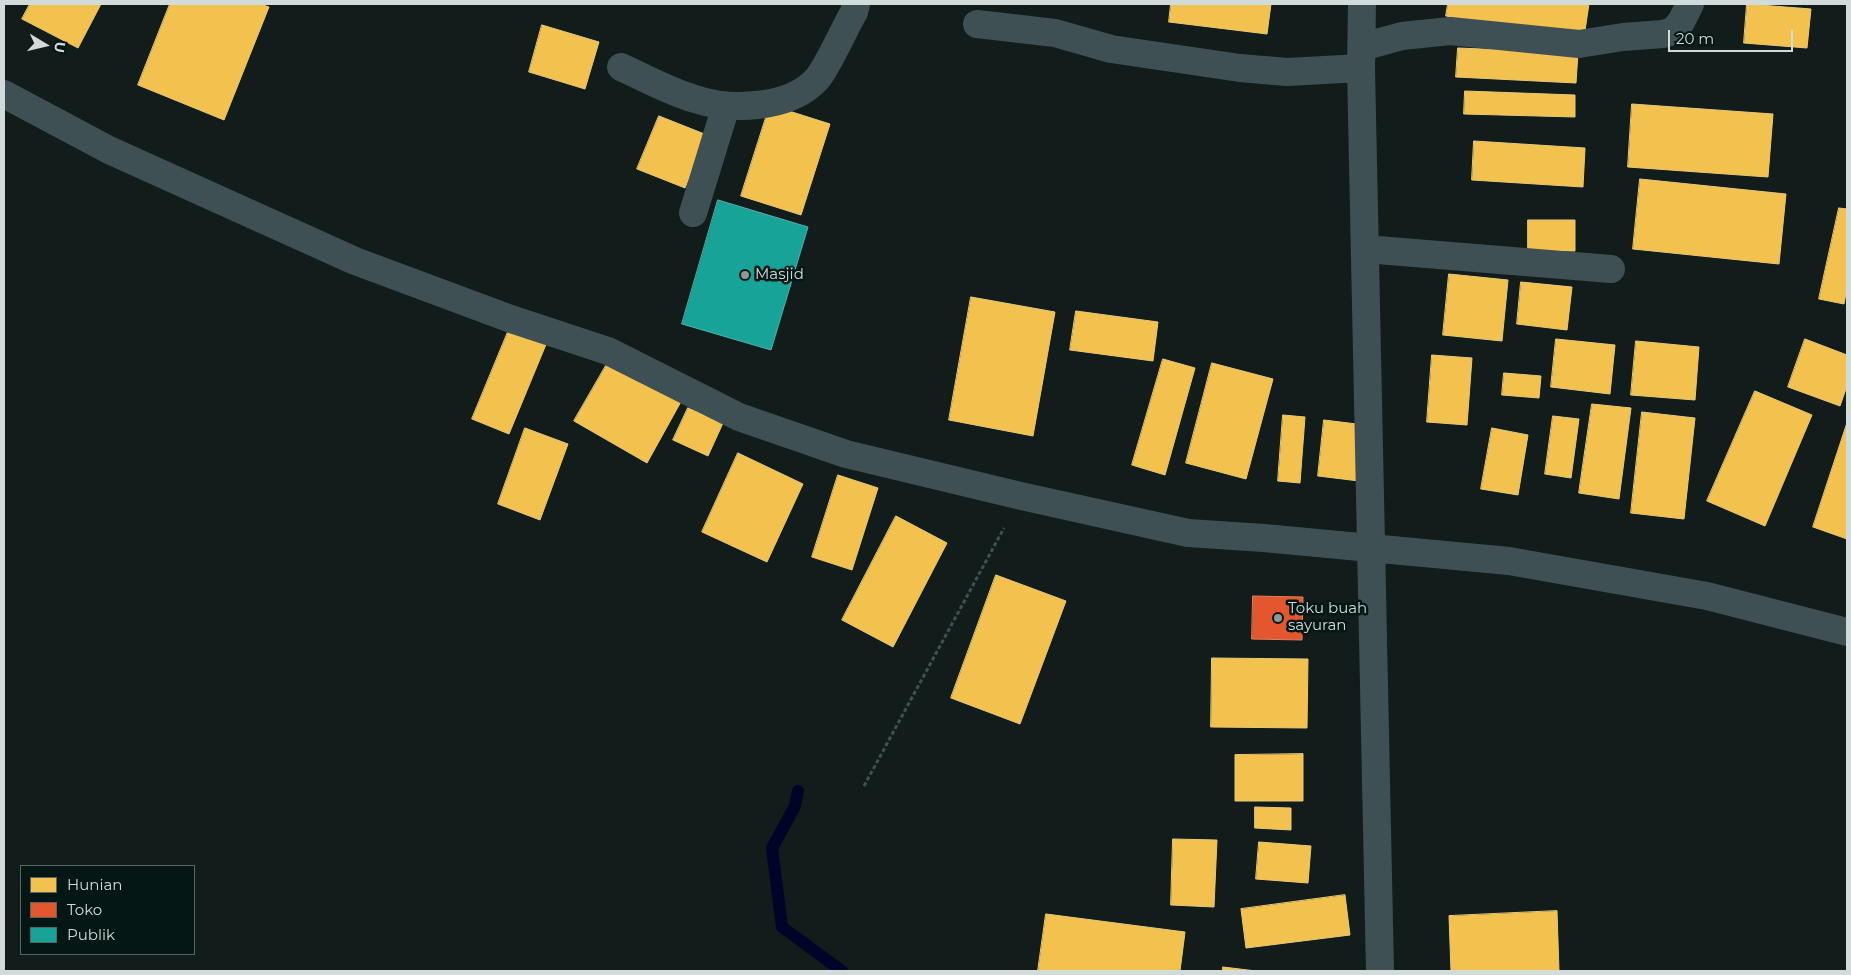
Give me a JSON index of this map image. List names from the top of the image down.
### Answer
{
  "places": ["Masjid", "Toku buah sayuran"],
  "legend": ["Hunian", "Toko", "Publik"],
  "scale_bar": "20 m",
  "north": "right"
}
